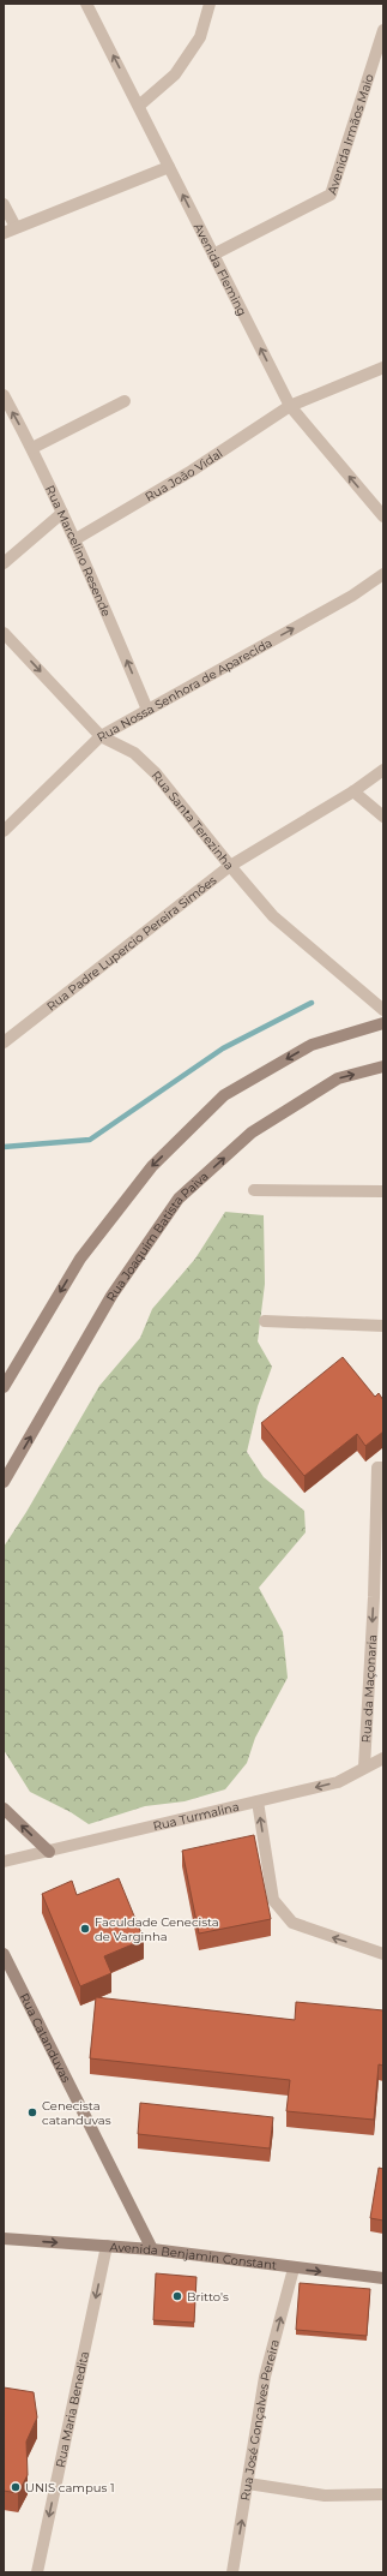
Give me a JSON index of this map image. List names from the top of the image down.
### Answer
{
  "streets": {
    "main road": ["Rua Joaquim Batista Paiva", "Rua Catanduvas", "Avenida Benjamin Constant"],
    "street": [
      "Avenida Irmãos Maio",
      "Avenida Fleming",
      "Rua João Vidal",
      "Rua Marcelino Resende",
      "Rua Nossa Senhora de Aparecida",
      "Rua Santa Terezinha",
      "Rua Padre Lupercio Pereira Simões",
      "Rua da Maçonaria",
      "Rua Turmalina",
      "Rua Maria Benedita",
      "Rua José Gonçalves Pereira"
    ]
  },
  "crossings": [
    ["Avenida Irmãos Maio", "Avenida Fleming"],
    ["Avenida Fleming", "Rua João Vidal"],
    ["Rua João Vidal", "Rua Marcelino Resende"],
    ["Rua Marcelino Resende", "Rua Nossa Senhora de Aparecida"],
    ["Rua Nossa Senhora de Aparecida", "Rua Santa Terezinha"],
    ["Rua Santa Terezinha", "Rua Padre Lupercio Pereira Simões"],
    ["Rua da Maçonaria", "Rua Turmalina"],
    ["Rua Catanduvas", "Avenida Benjamin Constant"],
    ["Avenida Benjamin Constant", "Rua Maria Benedita"],
    ["Avenida Benjamin Constant", "Rua José Gonçalves Pereira"]
  ],
  "one_way": [
    "Avenida Fleming",
    "Rua Marcelino Resende",
    "Rua Nossa Senhora de Aparecida",
    "Rua da Maçonaria",
    "Avenida Benjamin Constant",
    "Rua Maria Benedita",
    "Rua José Gonçalves Pereira"
  ],
  "places": [
    "Faculdade Cenecista de Varginha",
    "Cenecista catanduvas",
    "Britto's",
    "UNIS campus 1"
  ]
}
